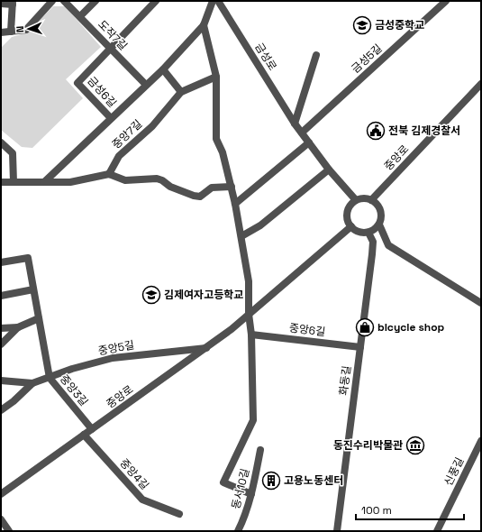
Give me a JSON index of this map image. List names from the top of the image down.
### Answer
{
  "streets": {
    "street": [
      "도작7길",
      "금성로",
      "금성5길",
      "금성6길",
      "중앙7길",
      "중앙로",
      "중앙6길",
      "중앙5길",
      "화동길",
      "중앙3길",
      "신풍길",
      "중앙4길",
      "동서10길"
    ]
  },
  "crossings": [
    ["도작7길", "금성6길"],
    ["금성로", "금성5길"],
    ["금성로", "중앙로"],
    ["금성로", "화동길"],
    ["중앙로", "중앙5길"],
    ["중앙로", "화동길"],
    ["중앙로", "중앙3길"],
    ["중앙로", "중앙4길"],
    ["중앙6길", "화동길"],
    ["중앙5길", "중앙3길"]
  ],
  "places": {
    "school or university": ["금성중학교", "김제여자고등학교"],
    "public building": ["전북 김제경찰서"],
    "shop": ["bicycle shop"],
    "museum": ["동진수리박물관"],
    "building": ["고용노동센터"]
  },
  "scale_bar": "100 m",
  "north": "left"
}
